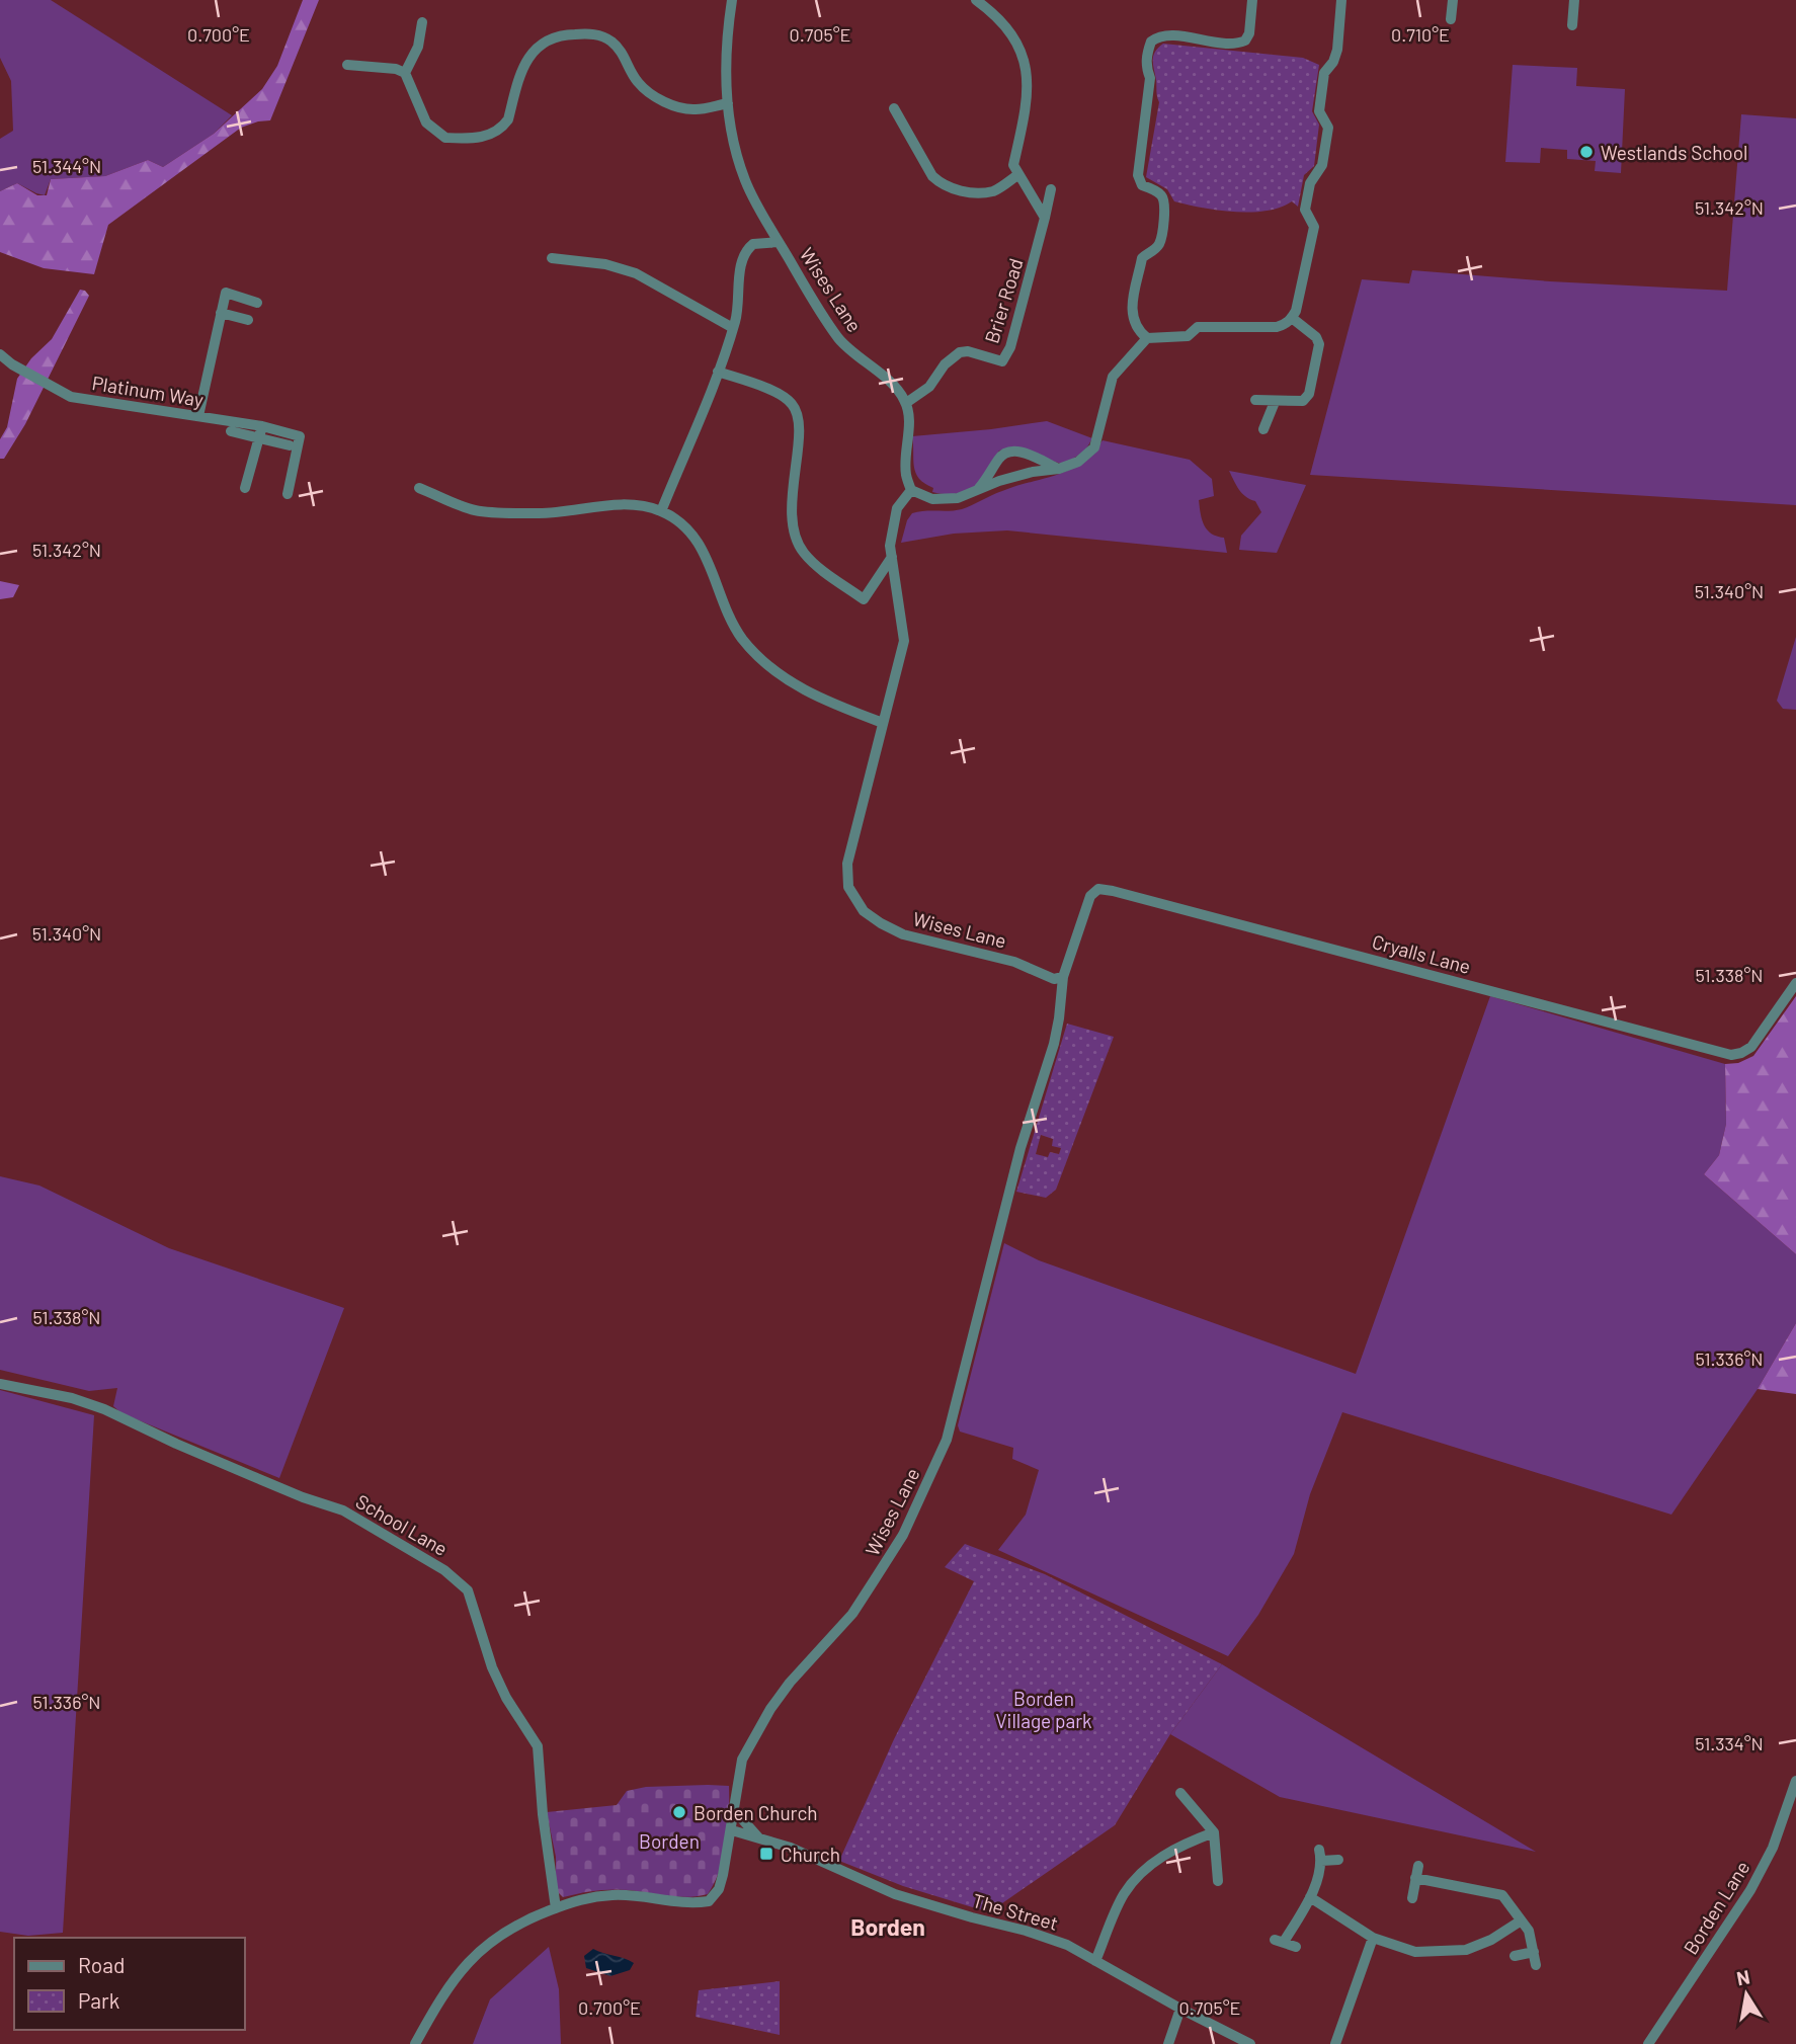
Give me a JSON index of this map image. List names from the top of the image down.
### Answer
{
  "streets": {
    "street": [
      "Wises Lane",
      "Brier Road",
      "Platinum Way",
      "Cryalls Lane",
      "School Lane",
      "Borden Lane",
      "The Street"
    ]
  },
  "crossings": [
    ["Wises Lane", "Brier Road"],
    ["Wises Lane", "Cryalls Lane"],
    ["Wises Lane", "School Lane"],
    ["Wises Lane", "The Street"]
  ],
  "districts": ["Borden"],
  "parks": ["Borden Village park", "Borden"],
  "places": {
    "other": ["Westlands School", "Borden Church"],
    "transit": ["Church"]
  },
  "legend": ["Road", "Park"],
  "north": "top",
  "coordinates": [
    "0.700°E",
    "0.705°E",
    "0.710°E",
    "51.344°N",
    "51.342°N",
    "51.340°N",
    "51.338°N",
    "51.336°N",
    "51.334°N"
  ]
}
